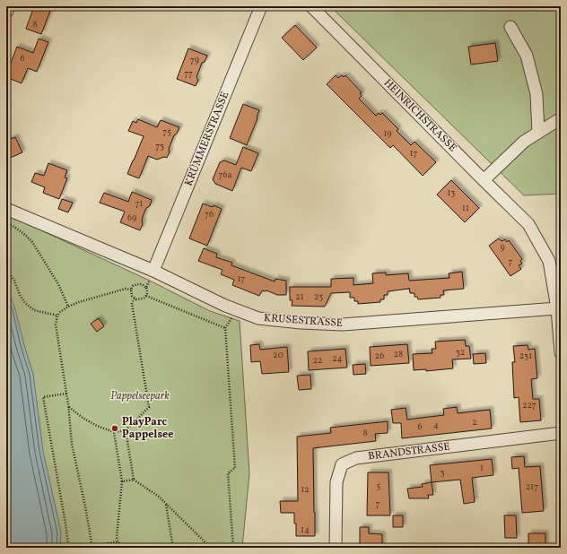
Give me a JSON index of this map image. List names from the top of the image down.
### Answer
{
  "streets": {
    "street": [
      "HEINRICHSTRASSE",
      "KRÜMMERSTRASSE",
      "KRUSESTRASSE",
      "BRANDSTRASSE"
    ]
  },
  "crossings": [
    ["HEINRICHSTRASSE", "KRUSESTRASSE"],
    ["KRÜMMERSTRASSE", "KRUSESTRASSE"]
  ],
  "parks": ["Pappelseepark"],
  "places": ["PlayParc Pappelsee"],
  "house_numbers": [
    "8",
    "6",
    "79",
    "77",
    "75",
    "19",
    "73",
    "17",
    "76a",
    "13",
    "71",
    "11",
    "76",
    "69",
    "9",
    "7",
    "17",
    "21",
    "23",
    "32",
    "28",
    "20",
    "26",
    "231",
    "24",
    "22",
    "227",
    "2",
    "4",
    "6",
    "8",
    "1",
    "3",
    "5",
    "217",
    "12",
    "7",
    "14"
  ]
}
